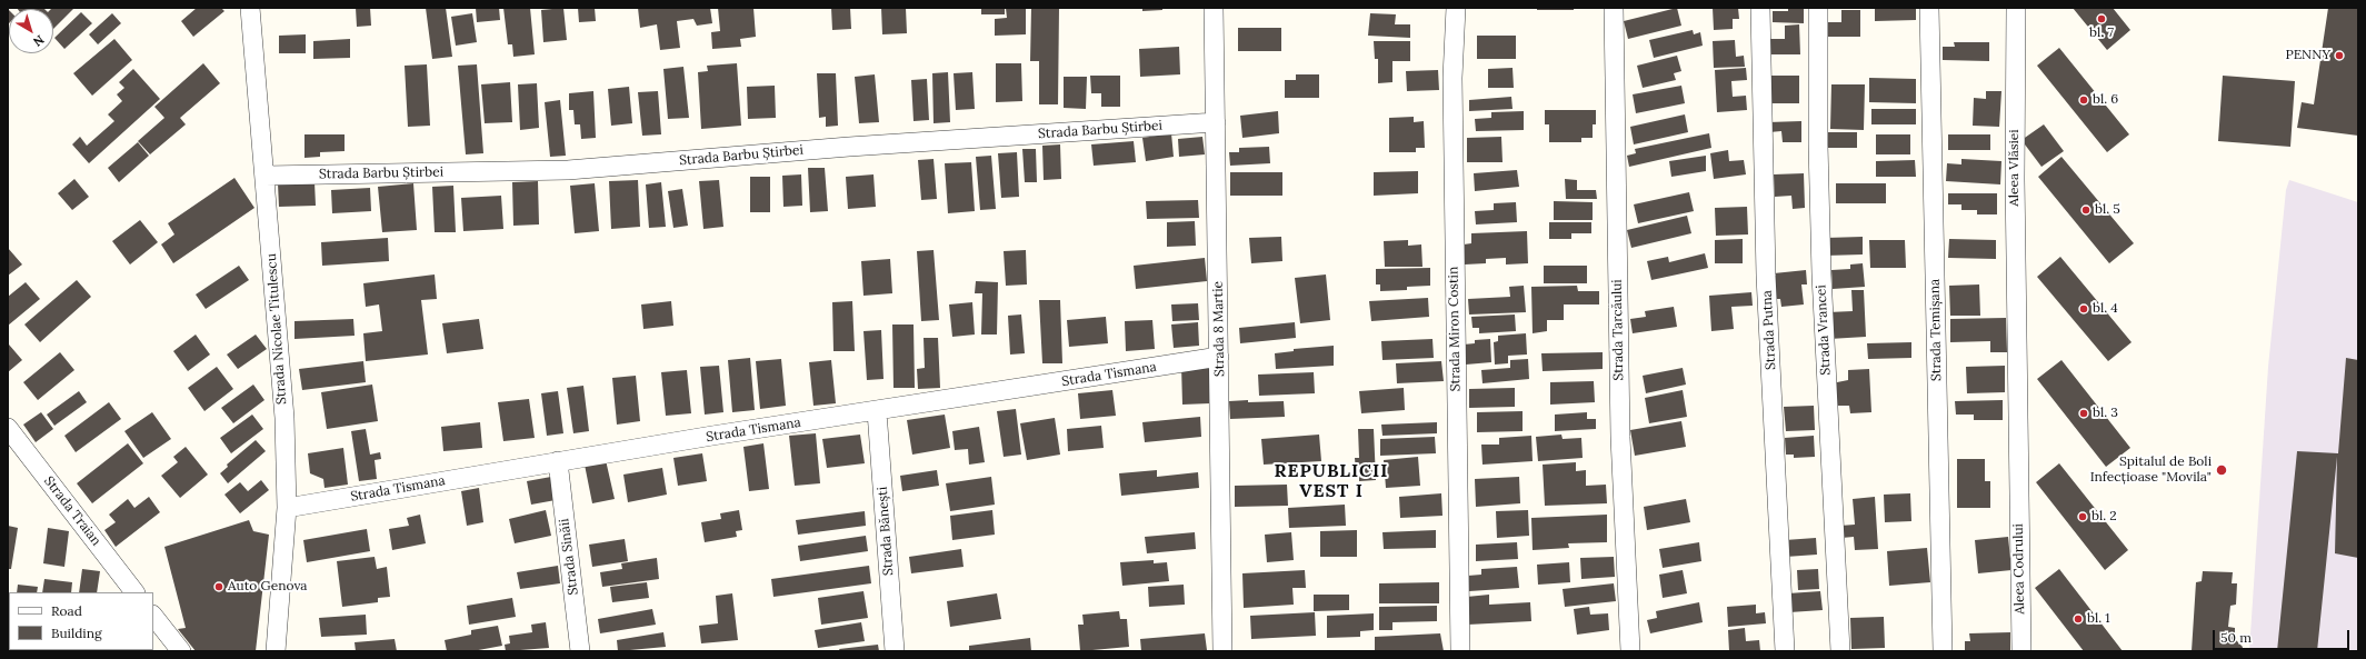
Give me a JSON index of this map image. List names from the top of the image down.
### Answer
{
  "streets": {
    "street": [
      "Strada Barbu Știrbei",
      "Aleea Vlăsiei",
      "Strada Nicolae Titulescu",
      "Strada 8 Martie",
      "Strada Miron Costin",
      "Strada Tarcăului",
      "Strada Putna",
      "Strada Vrancei",
      "Strada Temișana",
      "Strada Tismana",
      "Strada Traian",
      "Strada Bănești",
      "Strada Sinăii",
      "Aleea Codrului"
    ]
  },
  "crossings": [
    ["Strada Barbu Știrbei", "Strada Nicolae Titulescu"],
    ["Strada Barbu Știrbei", "Strada 8 Martie"],
    ["Aleea Vlăsiei", "Aleea Codrului"],
    ["Strada Nicolae Titulescu", "Strada Tismana"],
    ["Strada 8 Martie", "Strada Tismana"],
    ["Strada Tismana", "Strada Bănești"],
    ["Strada Tismana", "Strada Sinăii"]
  ],
  "districts": ["REPUBLICII VEST I"],
  "places": [
    "bl. 7",
    "PENNY",
    "bl. 6",
    "bl. 5",
    "bl. 4",
    "bl. 3",
    "Spitalul de Boli Infecțioase \"Movila\"",
    "bl. 2",
    "Auto Genova",
    "bl. 1"
  ],
  "legend": ["Road", "Building"],
  "scale_bar": "50 m",
  "north": "bottom right"
}
